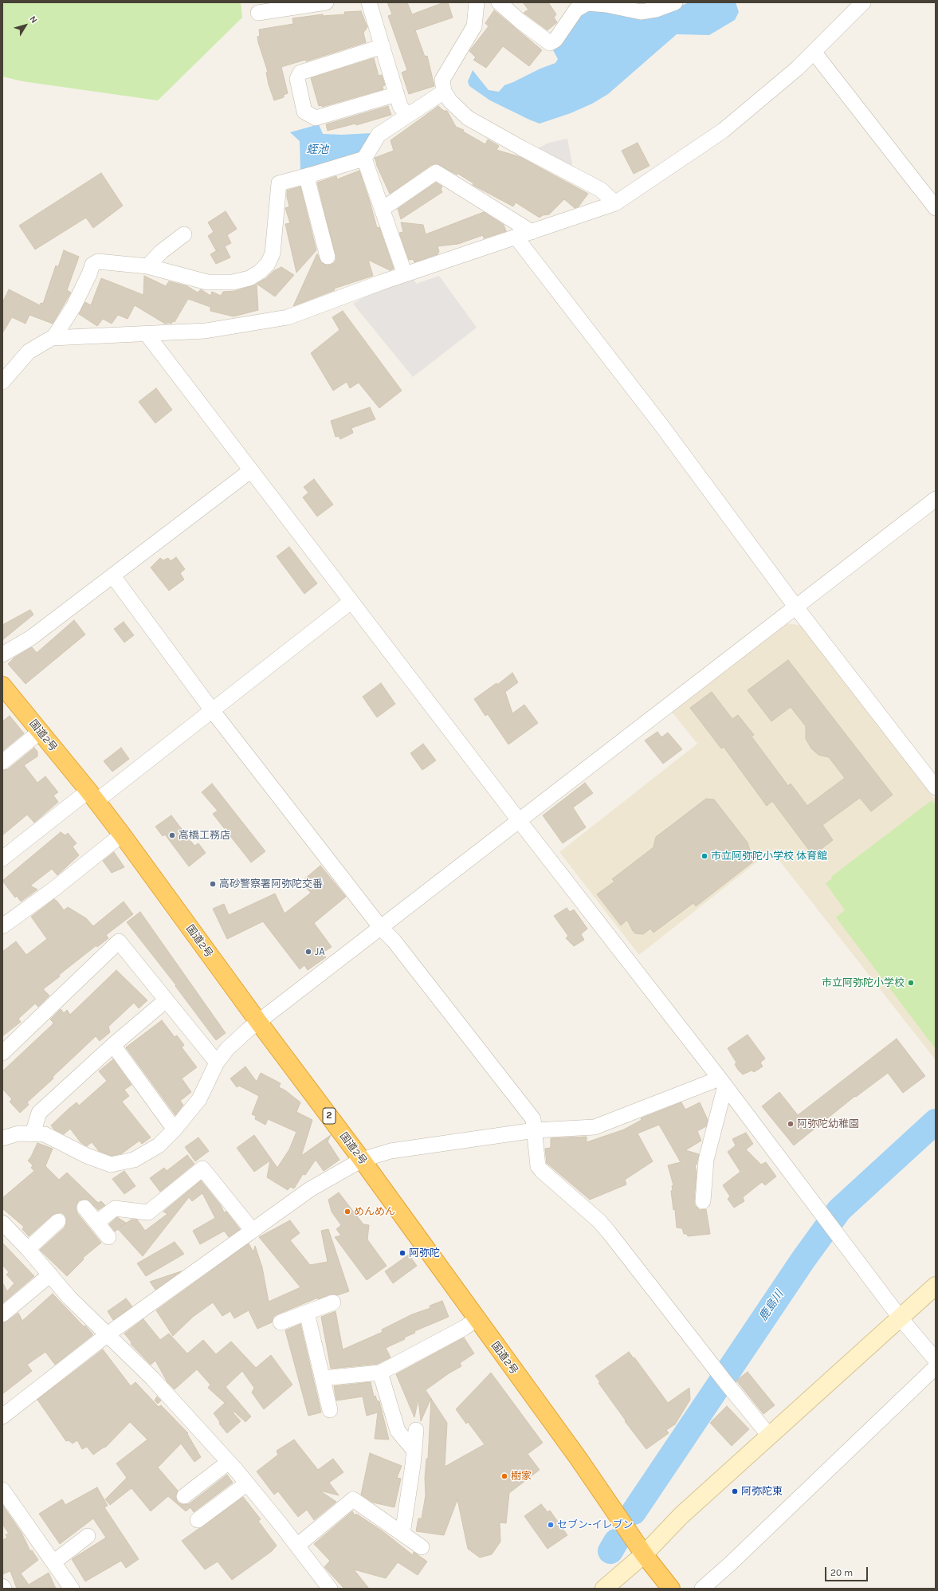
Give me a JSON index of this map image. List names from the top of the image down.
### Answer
{
  "streets": {
    "highway": ["国道2号", "2"]
  },
  "water": ["蛭池", "鹿島川"],
  "places": [
    "高橋工務店",
    "市立阿弥陀小学校 体育館",
    "高砂警察署阿弥陀交番",
    "JA",
    "市立阿弥陀小学校",
    "阿弥陀幼稚園",
    "めんめん",
    "阿弥陀",
    "樹家",
    "阿弥陀東",
    "セブン-イレブン"
  ],
  "scale_bar": "20 m",
  "north": "top right"
}
